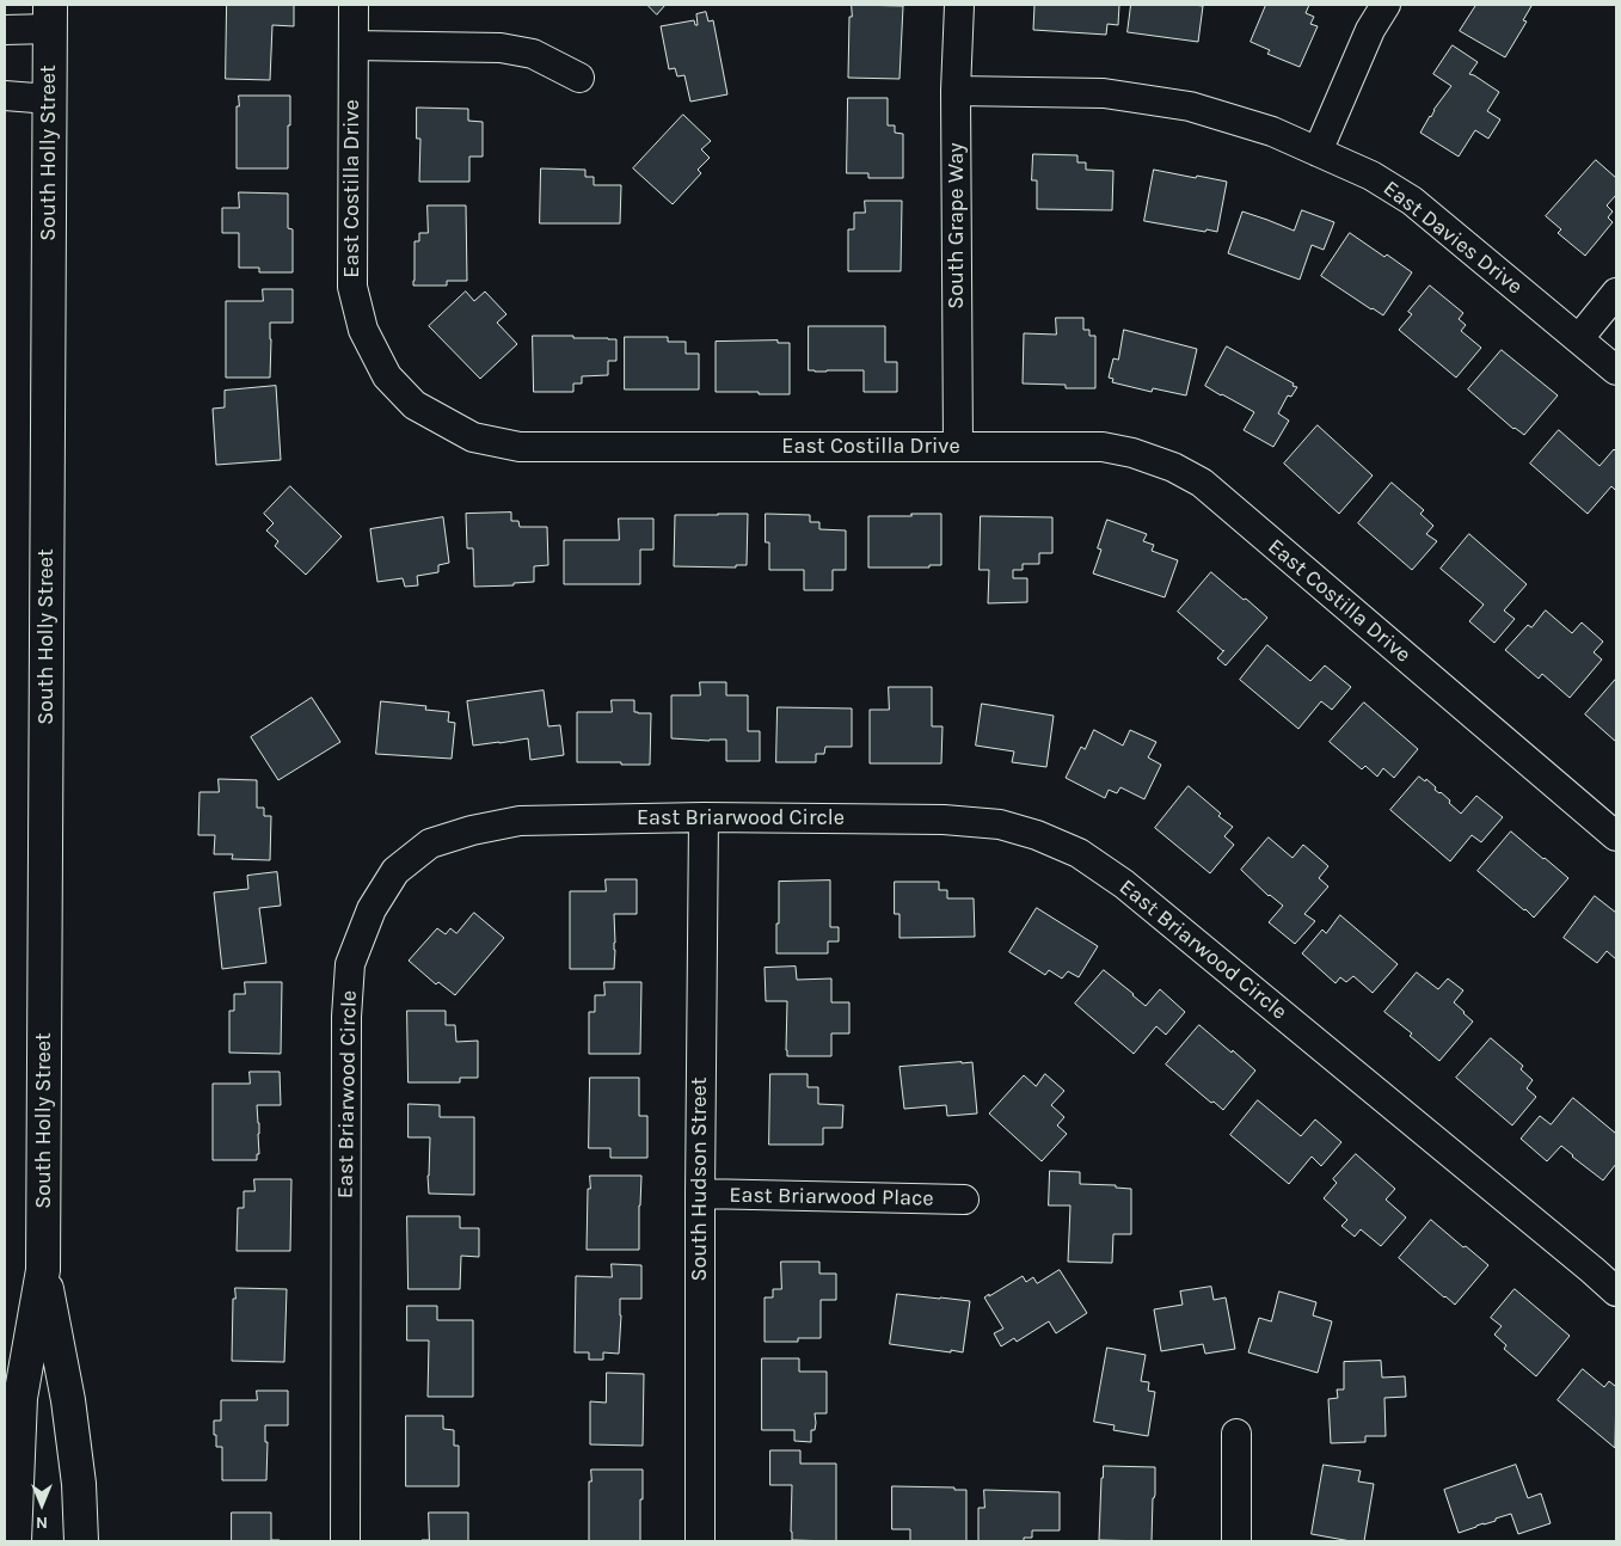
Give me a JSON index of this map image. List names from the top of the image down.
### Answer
{
  "streets": {
    "main road": ["South Holly Street"],
    "street": [
      "East Costilla Drive",
      "South Grape Way",
      "East Davies Drive",
      "East Briarwood Circle",
      "South Hudson Street",
      "East Briarwood Place"
    ]
  },
  "crossings": [
    ["East Costilla Drive", "South Grape Way"],
    ["South Grape Way", "East Davies Drive"],
    ["East Briarwood Circle", "South Hudson Street"],
    ["South Hudson Street", "East Briarwood Place"]
  ],
  "north": "bottom"
}
